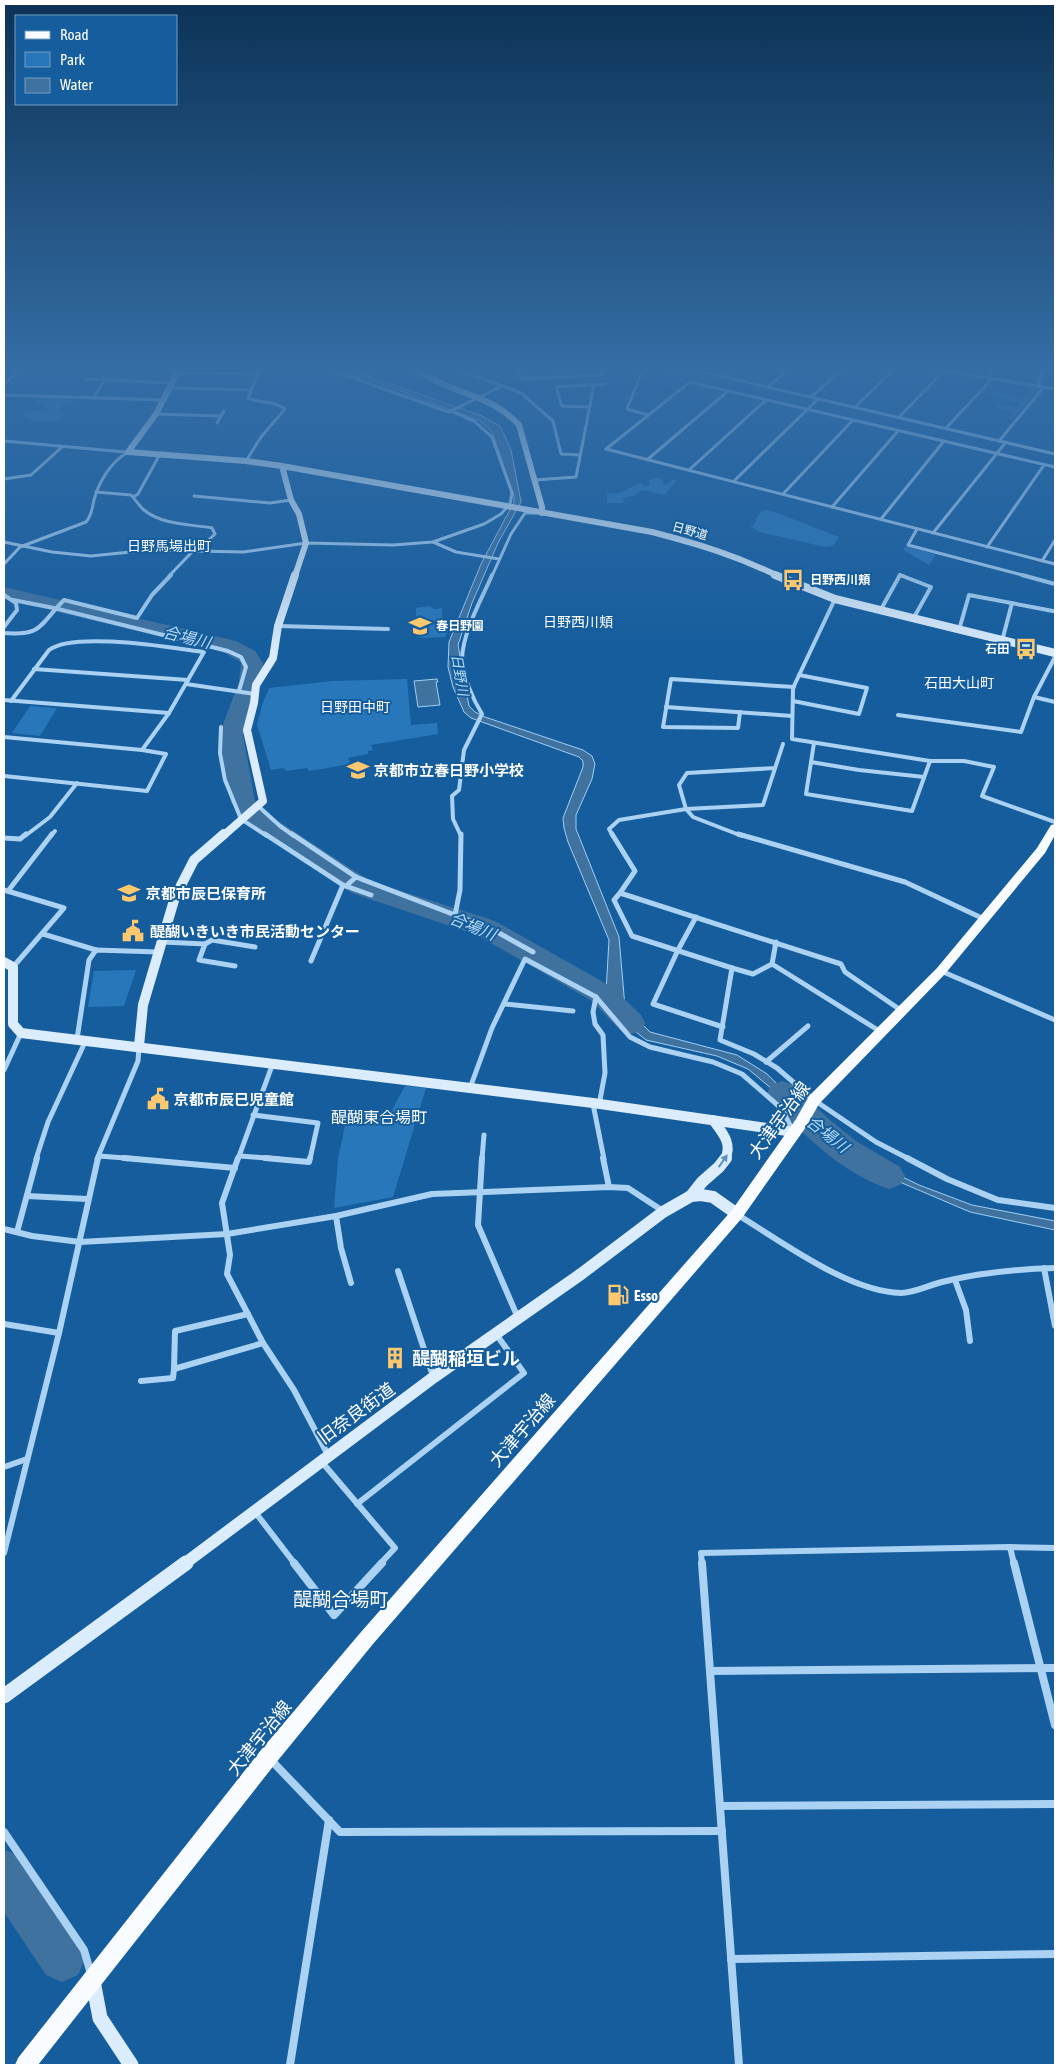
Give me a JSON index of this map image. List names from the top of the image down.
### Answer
{
  "streets": {
    "main road": ["大津宇治線"],
    "street": ["日野道", "旧奈良街道"]
  },
  "districts": [
    "日野馬場出町",
    "日野西川頬",
    "石田大山町",
    "日野田中町",
    "醍醐東合場町",
    "醍醐合場町"
  ],
  "water": ["合場川", "日野川"],
  "places": {
    "bus stop": ["日野西川頬", "石田"],
    "school or university": ["春日野園", "京都市立春日野小学校", "京都市辰巳保育所"],
    "public building": ["醍醐いきいき市民活動センター", "京都市辰巳児童館"],
    "fuel station": ["Esso"],
    "building": ["醍醐稲垣ビル"]
  },
  "legend": ["Road", "Park", "Water"]
}
